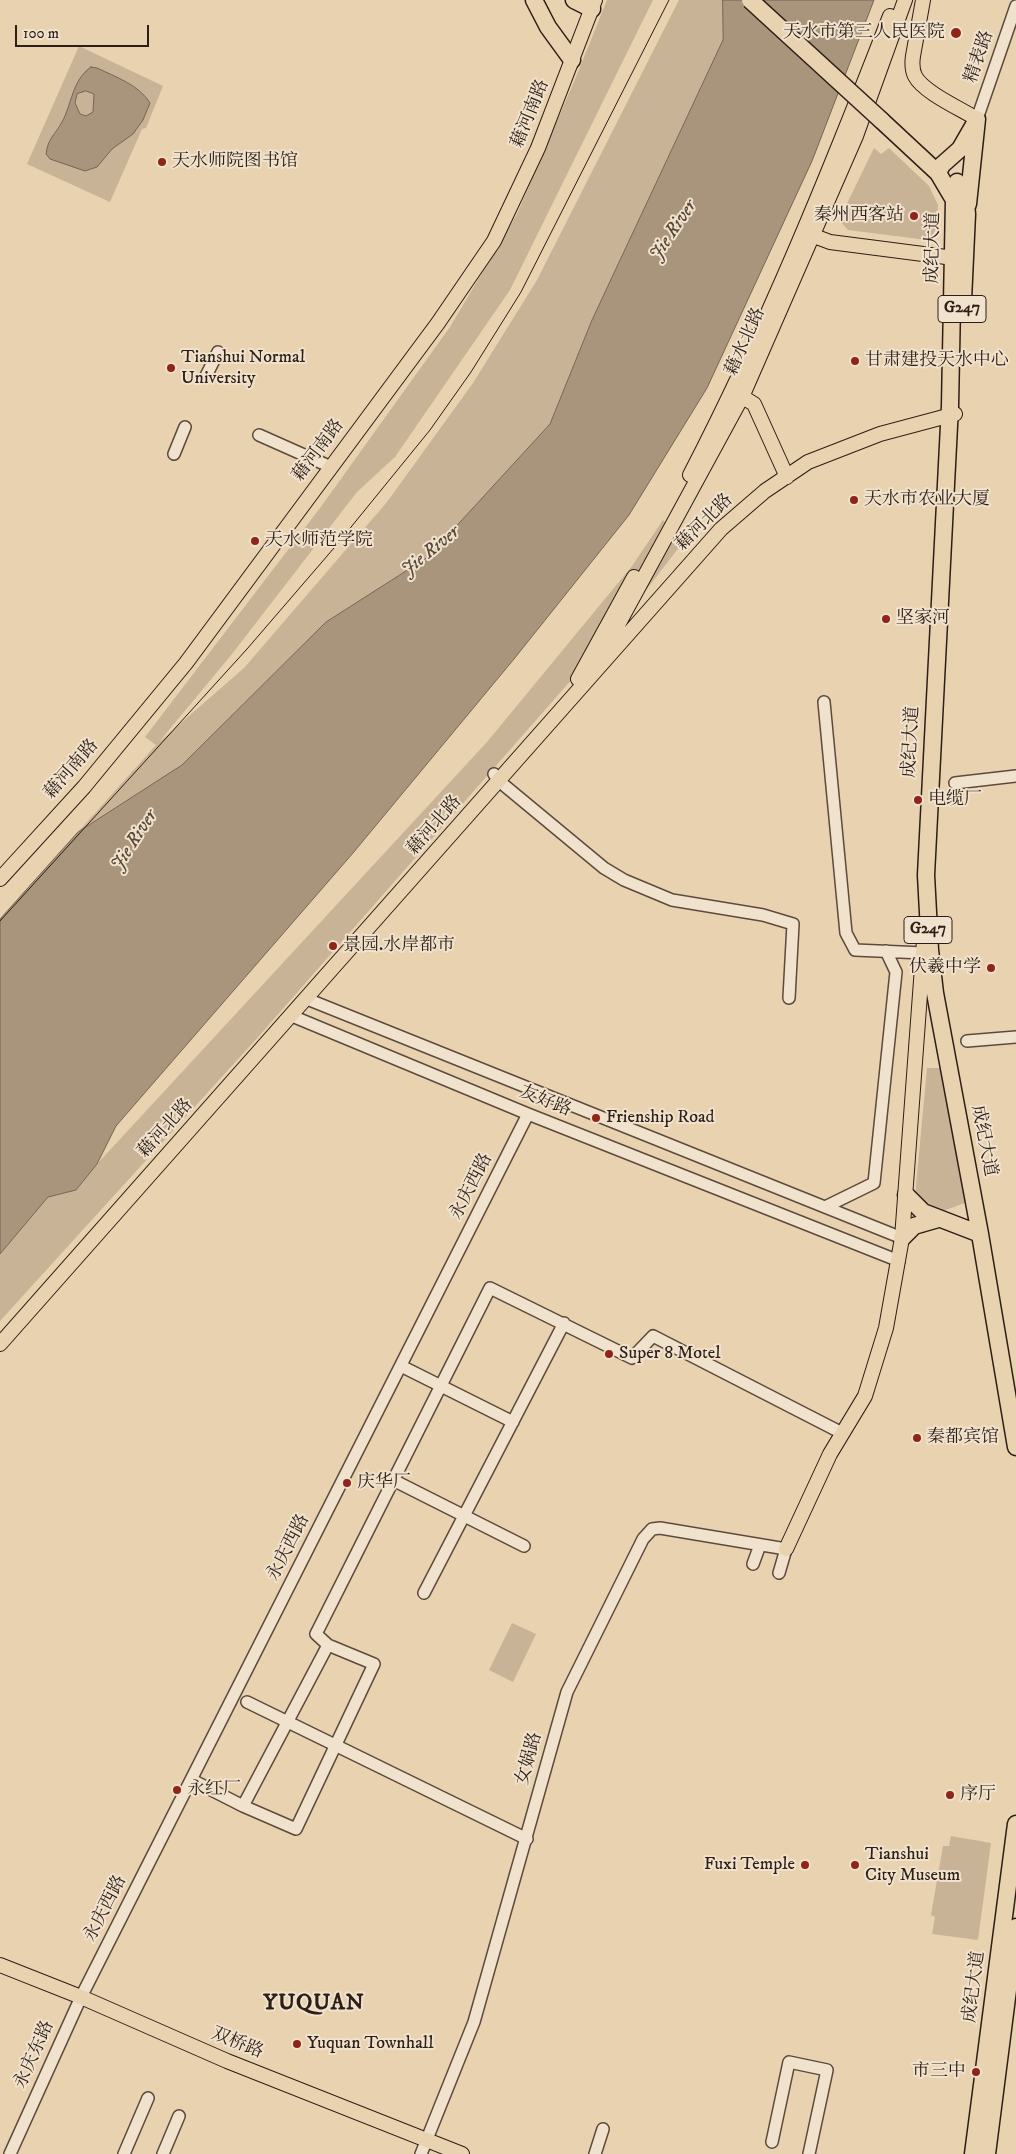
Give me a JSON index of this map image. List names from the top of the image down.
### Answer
{
  "streets": {
    "highway": ["成纪大道", "G247"],
    "main road": [
      "藉河南路",
      "藉水北路",
      "藉河北路",
      "双桥路"
    ],
    "street": [
      "精表路",
      "友好路",
      "永庆西路",
      "女娲路",
      "永庆东路"
    ]
  },
  "crossings": [
    ["成纪大道", "G247"],
    ["成纪大道", "藉河北路"],
    ["藉水北路", "藉河北路"],
    ["藉河北路", "友好路"],
    ["友好路", "永庆西路"],
    ["永庆西路", "双桥路"],
    ["永庆西路", "永庆东路"],
    ["女娲路", "双桥路"],
    ["双桥路", "永庆东路"]
  ],
  "districts": ["YUQUAN"],
  "water": ["Jie River"],
  "places": [
    "天水市第三人民医院",
    "天水师院图书馆",
    "秦州西客站",
    "甘肃建投天水中心",
    "Tianshui Normal University",
    "天水市农业大厦",
    "天水师范学院",
    "坚家河",
    "电缆厂",
    "景园.水岸都市",
    "伏羲中学",
    "Frienship Road",
    "Super 8 Motel",
    "秦都宾馆",
    "庆华厂",
    "永红厂",
    "序厅",
    "Fuxi Temple",
    "Tianshui City Museum",
    "Yuquan Townhall",
    "市三中"
  ],
  "scale_bar": "100 m"
}
